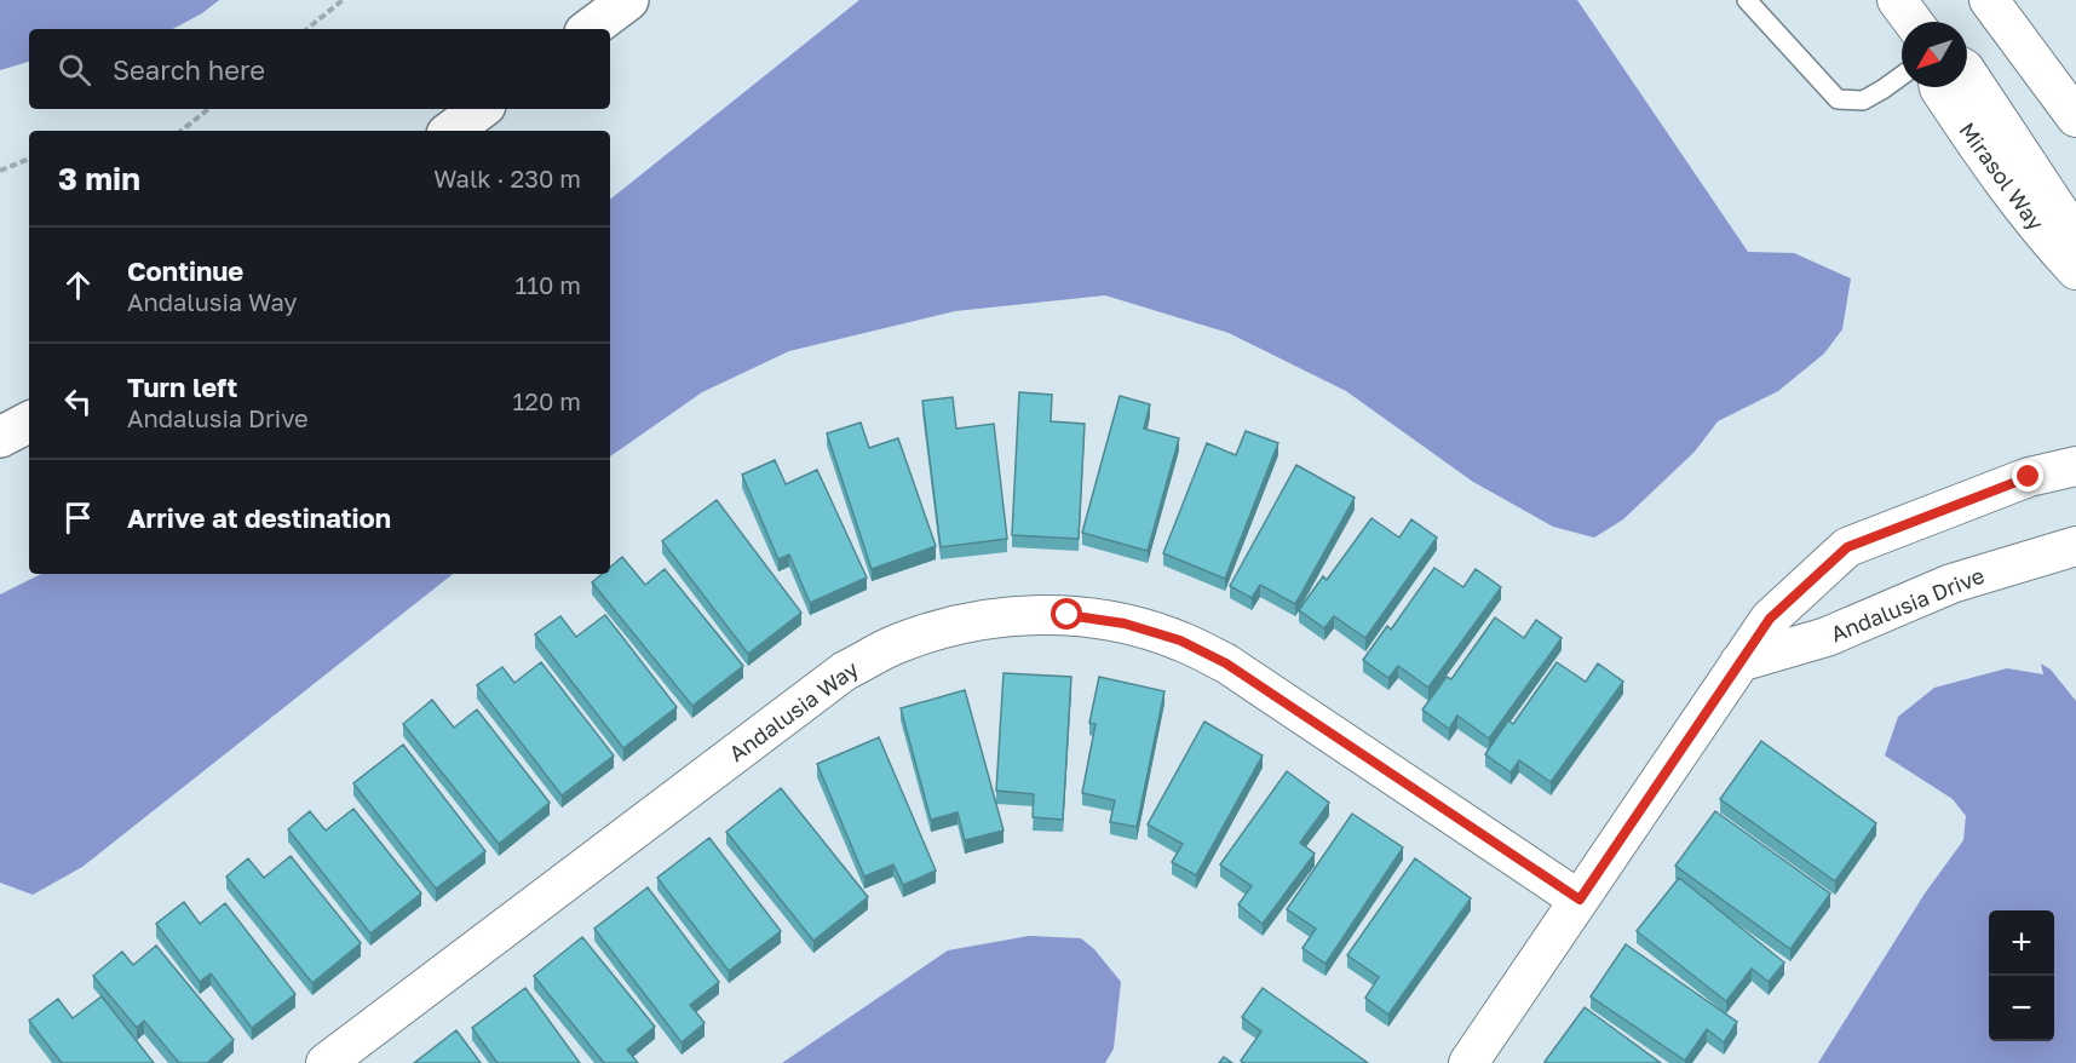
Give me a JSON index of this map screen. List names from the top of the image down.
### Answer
{
  "streets": {
    "street": ["Mirasol Way", "Andalusia Drive", "Andalusia Way"]
  },
  "north": "bottom left",
  "page": {
    "search": "Search here",
    "heading": ["3 min", "Walk · 230 m"],
    "list": [
      ["Continue", "Andalusia Way", "110 m"],
      ["Turn left", "Andalusia Drive", "120 m"],
      "Arrive at destination"
    ],
    "map_buttons": ["+", "−"]
  }
}
